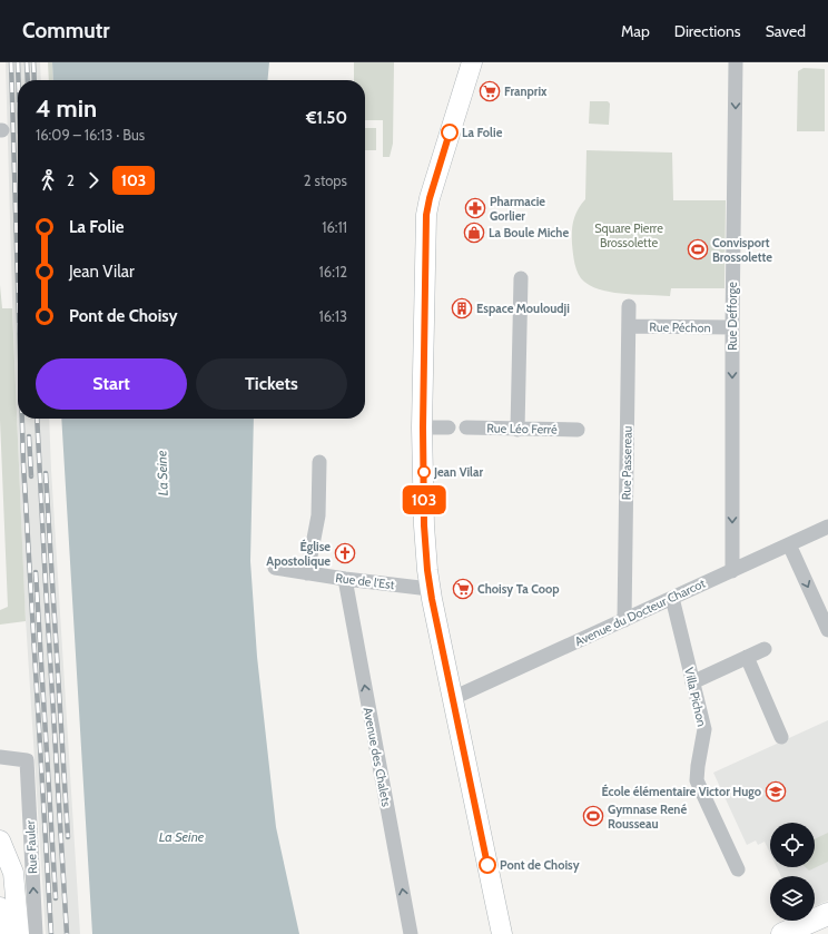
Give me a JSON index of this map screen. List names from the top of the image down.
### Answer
{
  "streets": {
    "street": [
      "Rue Defforge",
      "Rue Péchon",
      "Rue Léo Ferré",
      "Rue Passereau",
      "Rue de l'Est",
      "Avenue du Docteur Charcot",
      "Villa Pichon",
      "Avenue des Chalets",
      "Rue Fauler"
    ]
  },
  "crossings": [
    ["Rue Defforge", "Rue Péchon"],
    ["Rue Defforge", "Avenue du Docteur Charcot"],
    ["Rue Péchon", "Rue Passereau"],
    ["Rue Passereau", "Avenue du Docteur Charcot"],
    ["Rue de l'Est", "Avenue des Chalets"],
    ["Avenue du Docteur Charcot", "Villa Pichon"]
  ],
  "one_way": ["Rue Defforge", "Avenue des Chalets", "Rue Fauler"],
  "water": ["La Seine"],
  "parks": ["Square Pierre Brossolette"],
  "places": {
    "supermarket": ["Franprix", "Choisy Ta Coop"],
    "other": ["La Folie", "Jean Vilar", "Pont de Choisy"],
    "pharmacy": ["Pharmacie Gorlier"],
    "shop": ["La Boule Miche"],
    "sports": ["Convisport Brossolette", "Gymnase René Rousseau"],
    "building": ["Espace Mouloudji"],
    "church": ["Église Apostolique"],
    "school or university": ["École élémentaire Victor Hugo"]
  },
  "lines": ["bus line 103"],
  "page": {
    "header": "Commutr",
    "nav": ["Map", "Directions", "Saved"],
    "on_map": "103",
    "heading": ["4 min", "16:09 – 16:13 · Bus", "€1.50"],
    "legs": ["2", "103", "2 stops"],
    "list": [
      {
        "name": "La Folie",
        "value": "16:11"
      },
      {
        "name": "Jean Vilar",
        "value": "16:12"
      },
      {
        "name": "Pont de Choisy",
        "value": "16:13"
      }
    ],
    "buttons": ["Start", "Tickets"]
  }
}
